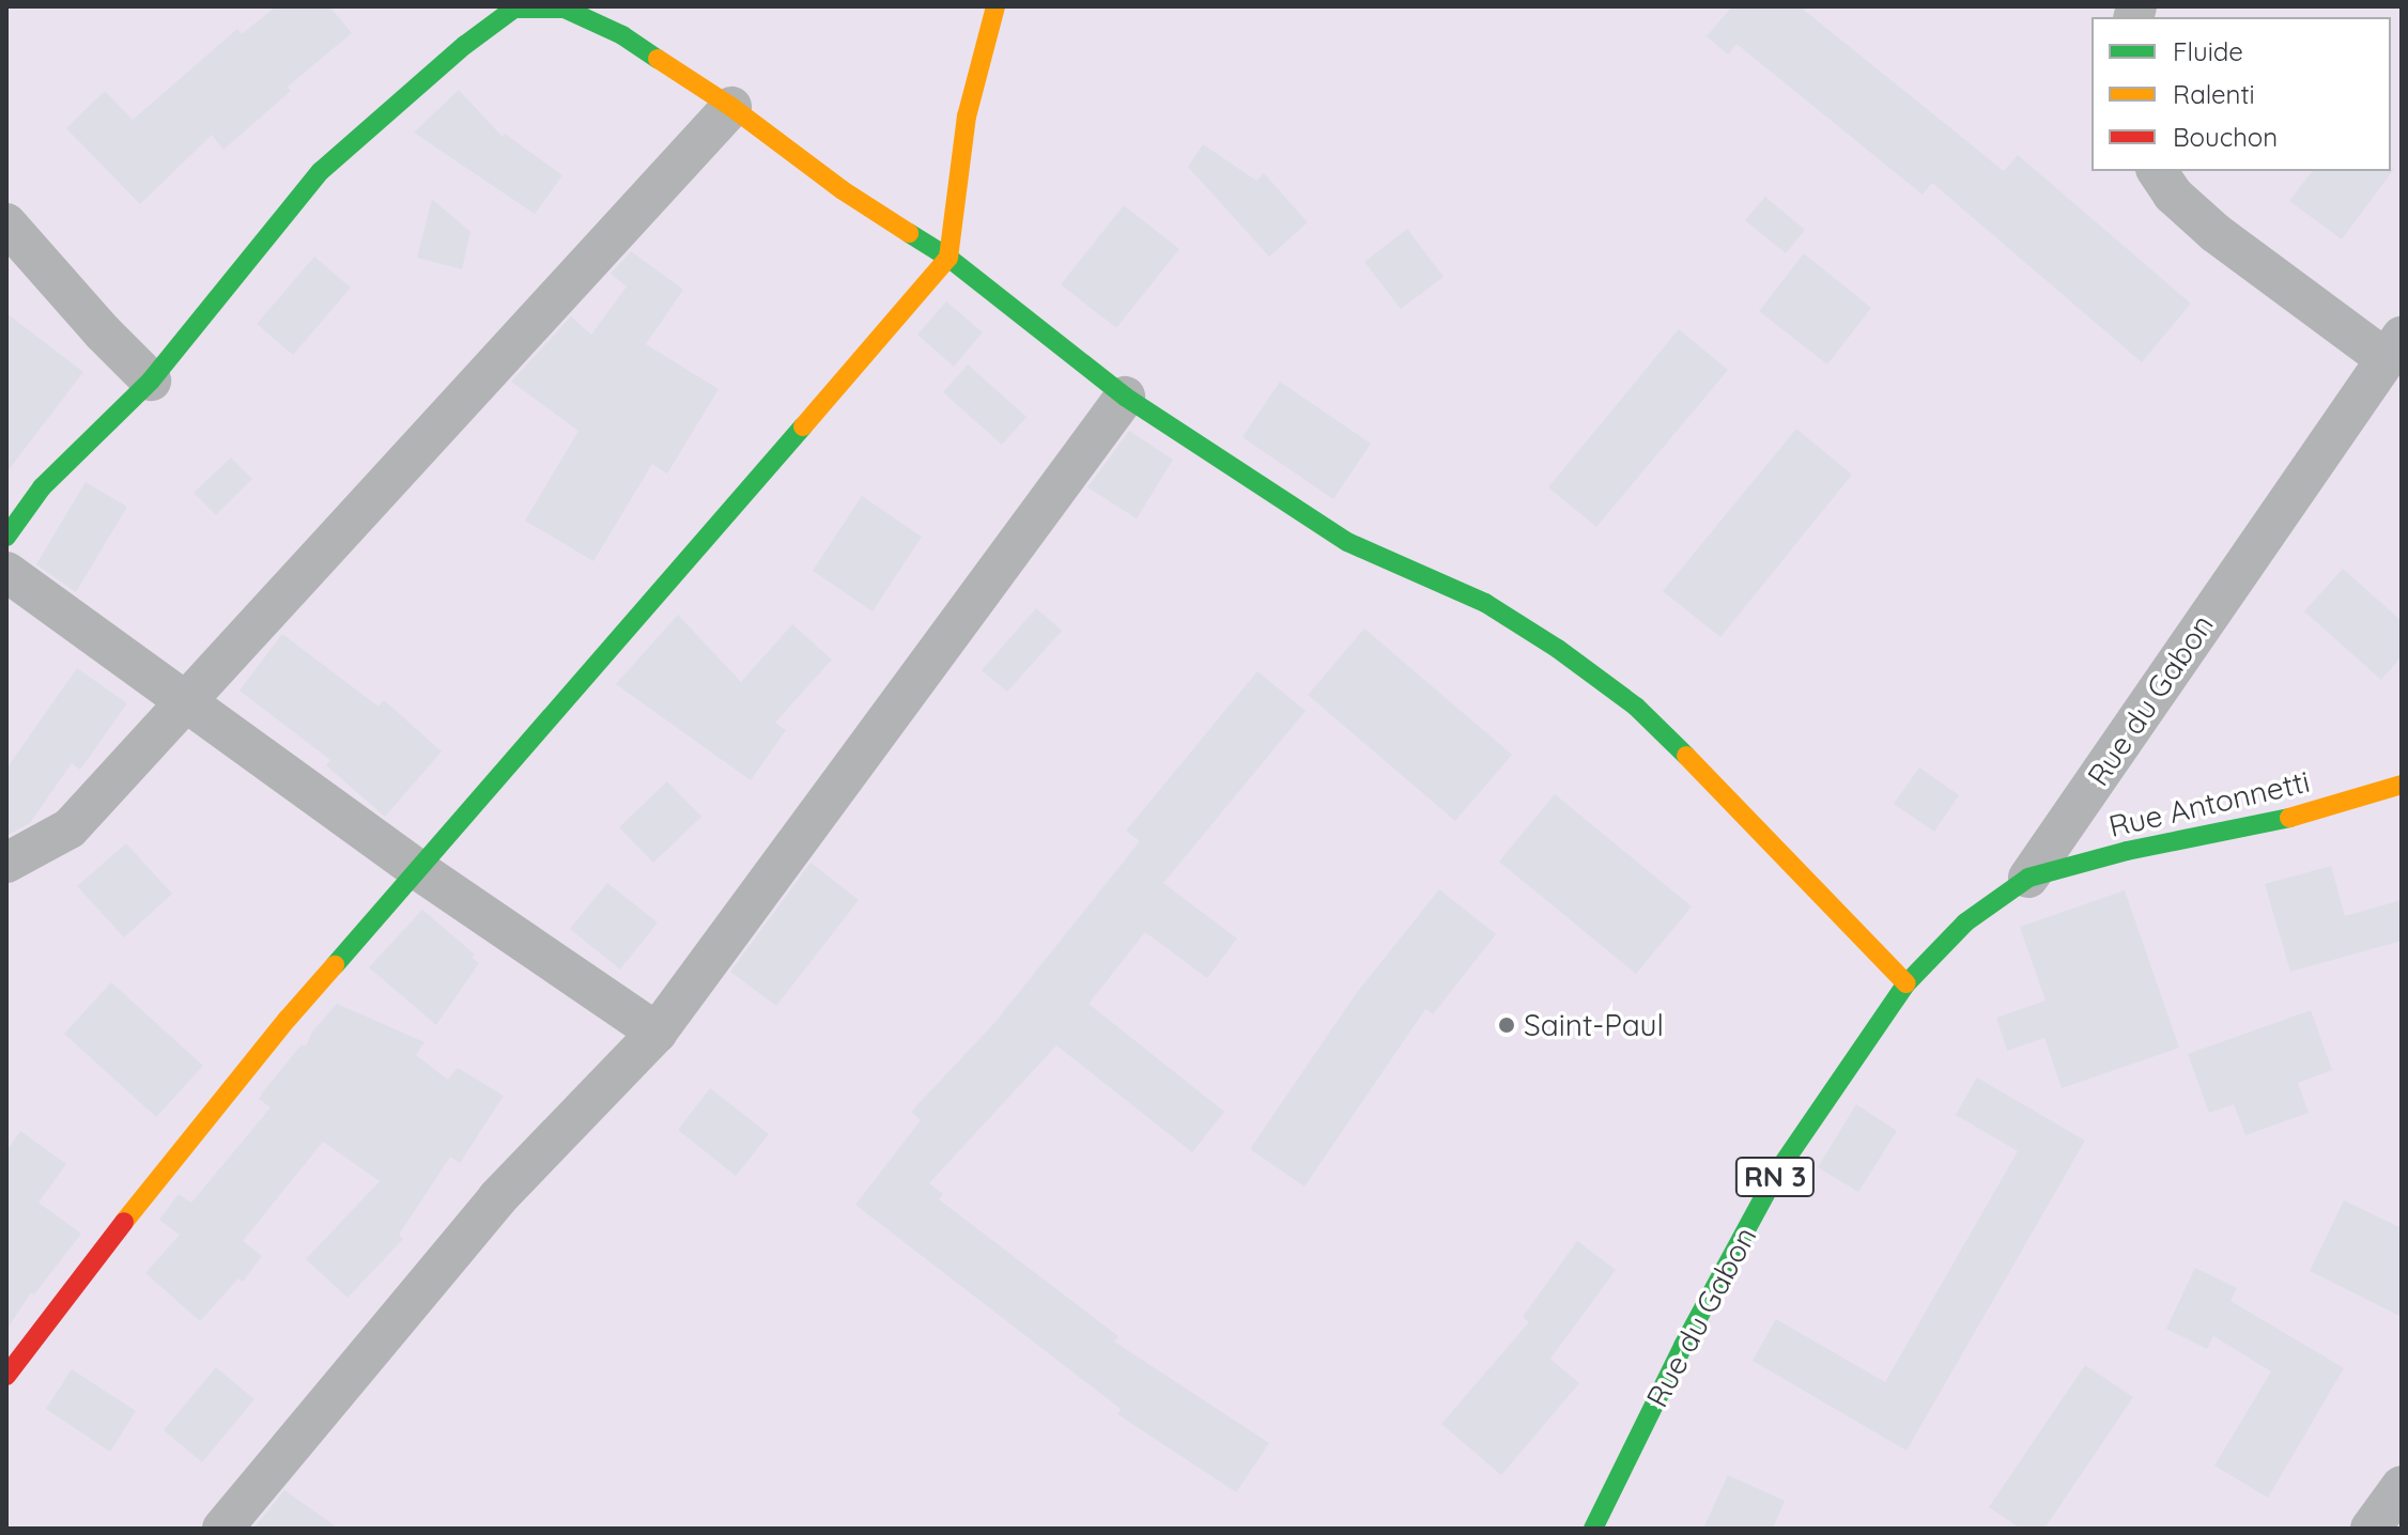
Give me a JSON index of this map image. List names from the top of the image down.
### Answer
{
  "streets": {
    "main road": ["Rue du Gabon", "Rue Antonnetti", "RN 3"]
  },
  "crossings": [
    ["Rue du Gabon", "Rue Antonnetti"]
  ],
  "places": ["Saint-Paul"],
  "legend": ["Fluide", "Ralenti", "Bouchon"]
}
